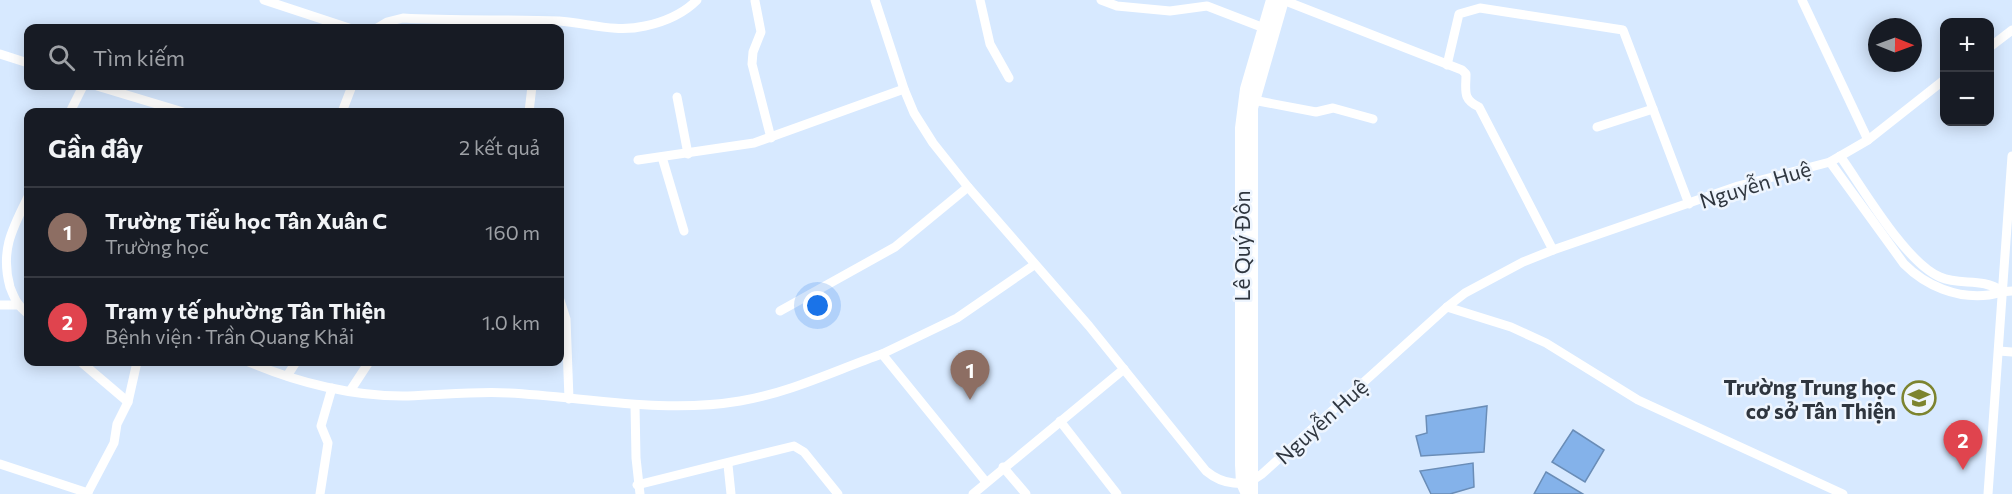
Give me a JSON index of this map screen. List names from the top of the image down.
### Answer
{
  "streets": {
    "main road": ["Lê Quý Đôn"],
    "street": ["Nguyễn Huệ"]
  },
  "crossings": [
    ["Nguyễn Huệ", "Lê Quý Đôn"]
  ],
  "places": {
    "school or university": ["Trường Trung học cơ sở Tân Thiện"]
  },
  "north": "right",
  "page": {
    "map_buttons": ["+", "−"],
    "search": "Tìm kiếm",
    "heading": ["Gần đây", "2 kết quả"],
    "list": [
      {
        "mark": "1",
        "name": "Trường Tiểu học Tân Xuân C",
        "note": "Trường học",
        "value": "160 m"
      },
      {
        "mark": "2",
        "name": "Trạm y tế phường Tân Thiện",
        "note": "Bệnh viện · Trần Quang Khải",
        "value": "1.0 km"
      }
    ],
    "pins": ["1", "2"]
  }
}
